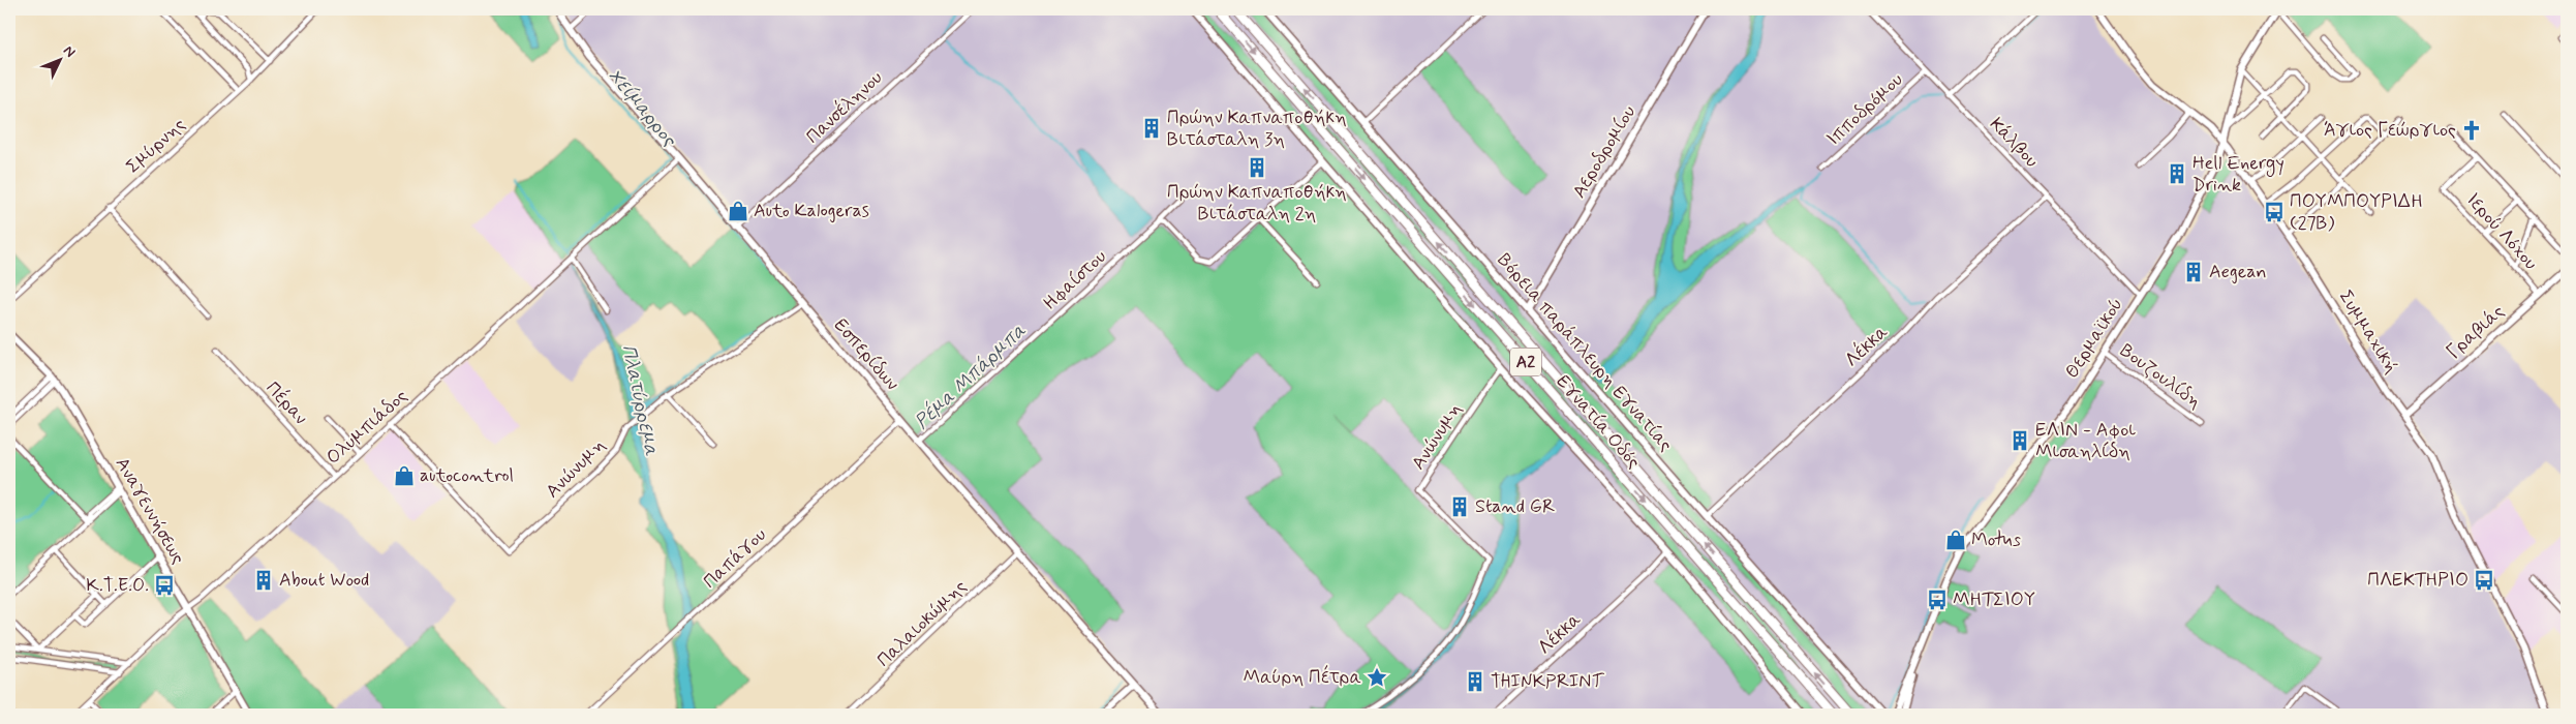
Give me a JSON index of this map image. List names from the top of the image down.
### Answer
{
  "streets": {
    "highway": ["Α2", "Εγνατία Οδός"],
    "street": [
      "Πανσέληνου",
      "Ιπποδρόμου",
      "Κάλβου",
      "Σμύρνης",
      "Αεροδρομίου",
      "Ιερού Λόχου",
      "Ηφαίστου",
      "Συμμαχική",
      "Γραβιάς",
      "Θερμαϊκού",
      "Λέκκα",
      "Βόρεια παράπλευρη Εγνατίας",
      "Εσπερίδων",
      "Βουζουλίδη",
      "Πέραν",
      "Ολυμπιάδος",
      "Ανώνυμη",
      "Αναγεννήσεως",
      "Παπάγου",
      "Παλαιοκώμης"
    ]
  },
  "crossings": [
    ["Πανσέληνου", "Εσπερίδων"],
    ["Ιπποδρόμου", "Κάλβου"],
    ["Κάλβου", "Θερμαϊκού"],
    ["Κάλβου", "Λέκκα"],
    ["Αεροδρομίου", "Βόρεια παράπλευρη Εγνατίας"],
    ["Ιερού Λόχου", "Γραβιάς"],
    ["Ηφαίστου", "Εσπερίδων"],
    ["Συμμαχική", "Γραβιάς"],
    ["Συμμαχική", "Θερμαϊκού"],
    ["Θερμαϊκού", "Βουζουλίδη"],
    ["Λέκκα", "Βόρεια παράπλευρη Εγνατίας"],
    ["Εσπερίδων", "Ολυμπιάδος"],
    ["Εσπερίδων", "Ανώνυμη"],
    ["Εσπερίδων", "Παπάγου"],
    ["Εσπερίδων", "Παλαιοκώμης"],
    ["Πέραν", "Ολυμπιάδος"],
    ["Ολυμπιάδος", "Ανώνυμη"],
    ["Ολυμπιάδος", "Αναγεννήσεως"]
  ],
  "water": ["Χείμαρρος", "Ρέμα Μπάρμπα", "Πλατύρρεμα"],
  "places": {
    "building": [
      "Πρώην Καπναποθήκη Βιτάσταλη 3η",
      "Πρώην Καπναποθήκη Βιτάσταλη 2η",
      "Hell Energy Drink",
      "Aegean",
      "ΕΛΙΝ - Αφοι Μισαηλίδη",
      "Stand GR",
      "About Wood",
      "THINKPRINT"
    ],
    "church": ["Άγιος Γεώργιος"],
    "shop": ["Auto Kalogeras", "autocontrol", "Motus"],
    "bus stop": [
      "ΠΟΥΜΠΟΥΡΙΔΗ (27Β)",
      "ΠΛΕΚΤΗΡΙΟ",
      "K.T.E.O.",
      "ΜΗΤΣΙΟΥ"
    ],
    "place": ["Μαύρη Πέτρα"]
  },
  "north": "top right"
}
